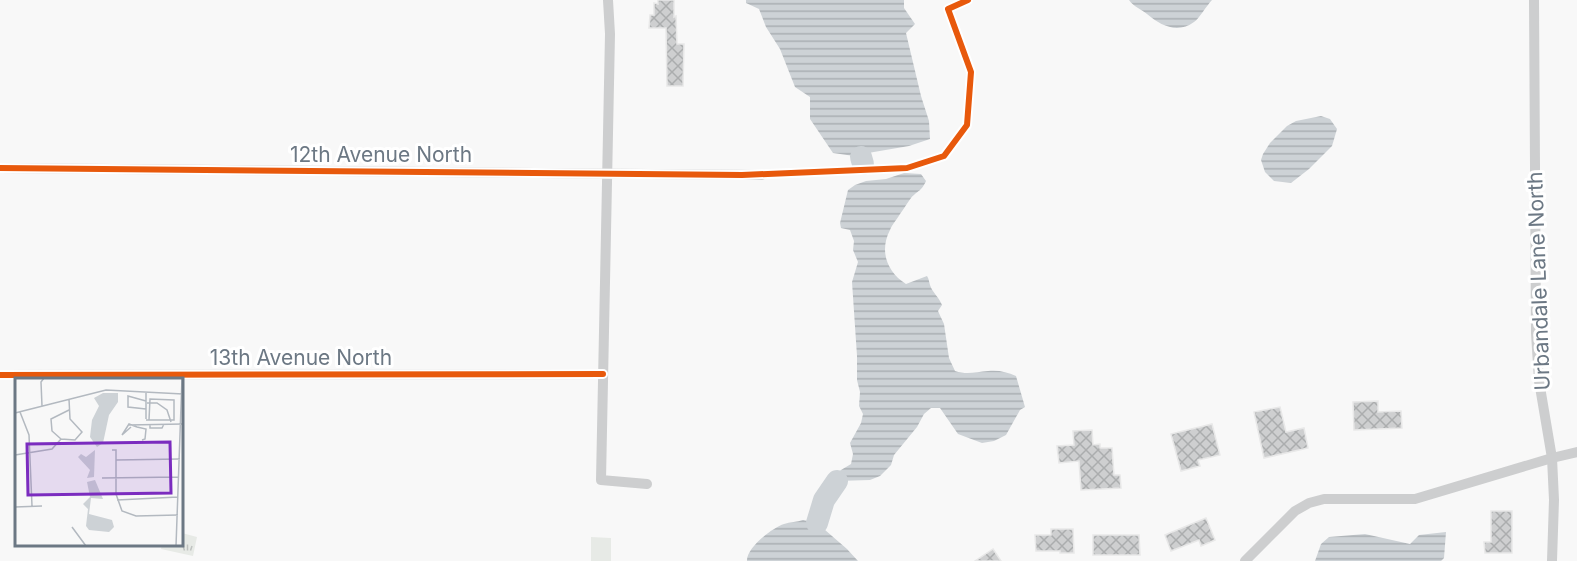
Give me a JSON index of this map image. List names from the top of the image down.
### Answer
{
  "streets": {
    "street": ["12th Avenue North", "Urbandale Lane North", "13th Avenue North"]
  }
}
